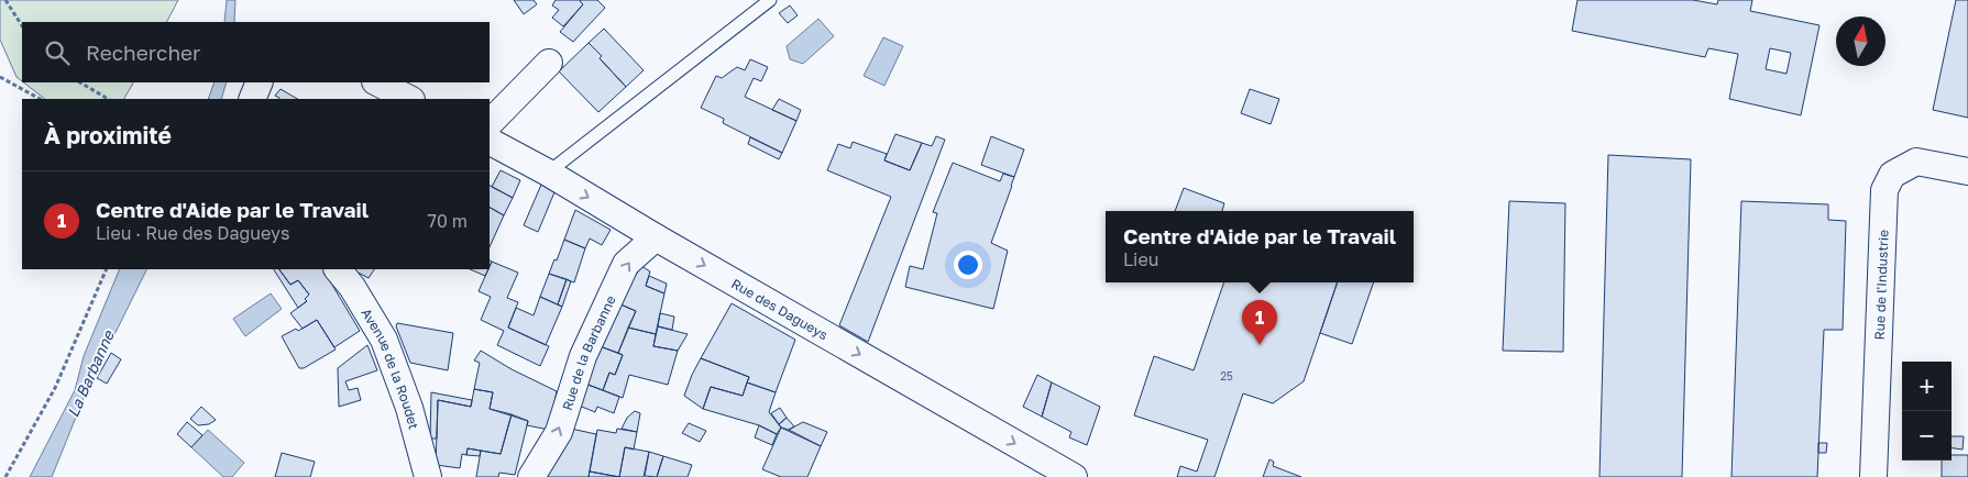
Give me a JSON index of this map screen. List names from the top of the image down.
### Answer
{
  "streets": {
    "street": [
      "Rue de l'Industrie",
      "Rue des Dagueys",
      "Rue de la Barbanne",
      "Avenue de la Roudet"
    ]
  },
  "crossings": [
    ["Rue des Dagueys", "Rue de la Barbanne"]
  ],
  "one_way": ["Rue des Dagueys", "Rue de la Barbanne"],
  "water": ["La Barbanne"],
  "house_numbers": ["25"],
  "north": "top",
  "page": {
    "search": "Rechercher",
    "heading": "À proximité",
    "list": [
      {
        "mark": "1",
        "name": "Centre d'Aide par le Travail",
        "note": "Lieu · Rue des Dagueys",
        "value": "70 m"
      }
    ],
    "popup": ["Centre d'Aide par le Travail", "Lieu"],
    "pins": "1",
    "map_buttons": ["+", "−"]
  }
}
